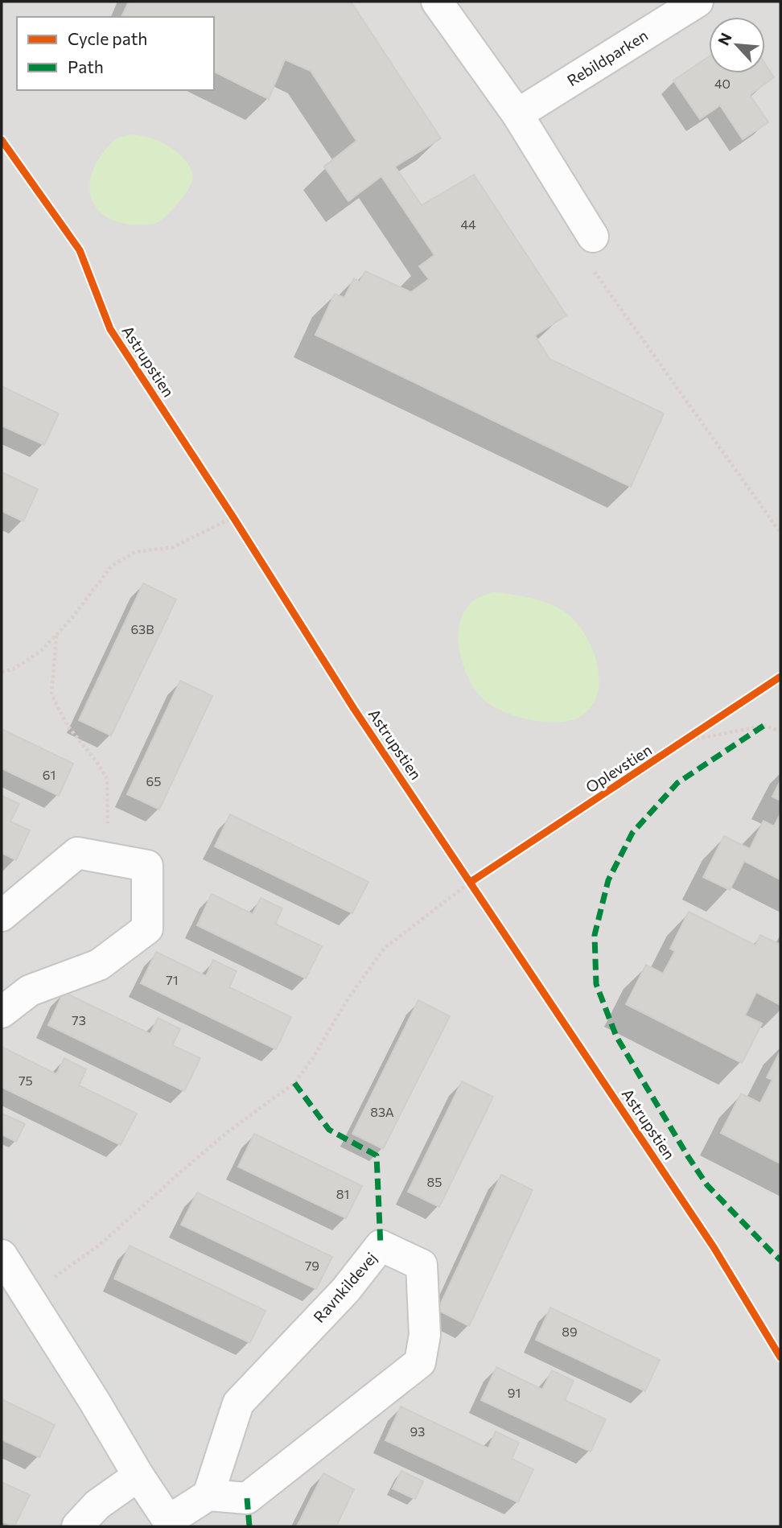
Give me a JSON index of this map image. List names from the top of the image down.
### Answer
{
  "streets": {
    "street": ["Rebildparken", "Ravnkildevej"],
    "cycle path": ["Astrupstien", "Oplevstien"]
  },
  "house_numbers": [
    "40",
    "44",
    "63B",
    "61",
    "65",
    "71",
    "73",
    "75",
    "83A",
    "85",
    "81",
    "79",
    "89",
    "91",
    "93"
  ],
  "legend": ["Cycle path", "Path"],
  "north": "top left"
}
